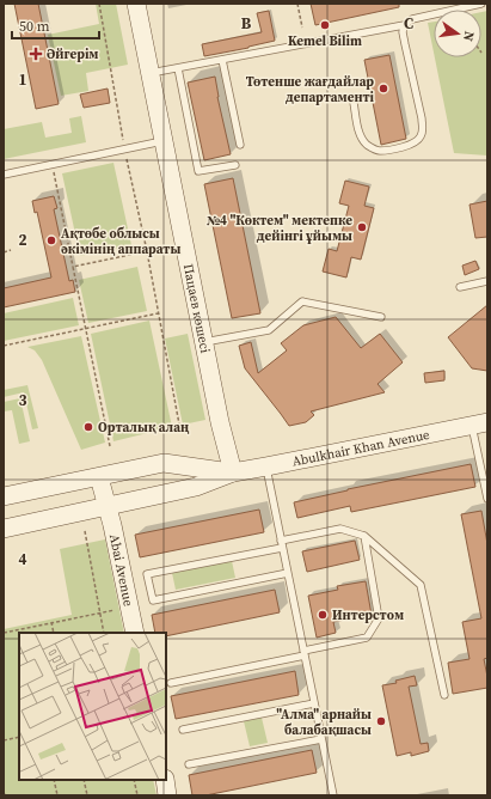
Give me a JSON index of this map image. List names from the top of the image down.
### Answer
{
  "streets": {
    "main road": ["Пацаев көшесі", "Abulkhair Khan Avenue", "Abai Avenue"]
  },
  "crossings": [
    ["Пацаев көшесі", "Abulkhair Khan Avenue"],
    ["Abulkhair Khan Avenue", "Abai Avenue"]
  ],
  "places": {
    "other": [
      "Kemel Bilim",
      "Төтенше жағдайлар департаменті",
      "№4 \"Көктем\" мектепке дейінгі ұйымы",
      "Ақтөбе облысы әкімінің аппараты",
      "Орталық алаң",
      "Интерстом",
      "\"Алма\" арнайы балабақшасы"
    ],
    "health": ["Әйгерім"]
  },
  "scale_bar": "50 m",
  "north": "right",
  "grid": {
    "columns": ["B", "C"],
    "rows": [
      "1",
      "2",
      "3",
      "4"
    ]
  }
}
